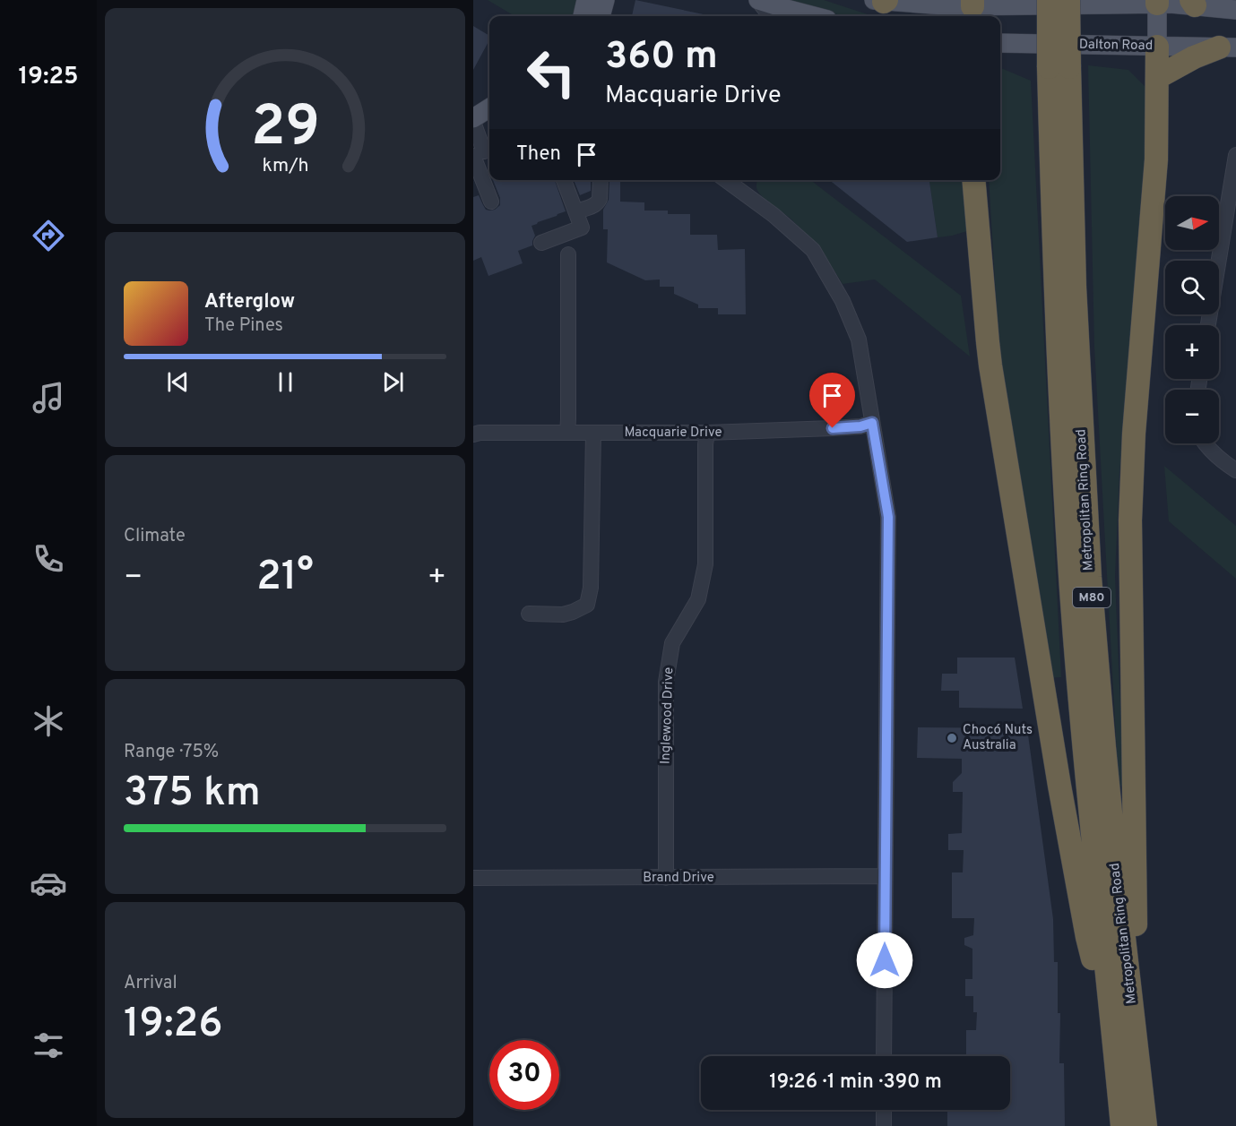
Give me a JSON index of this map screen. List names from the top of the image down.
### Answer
{
  "streets": {
    "highway": ["Metropolitan Ring Road", "M80"],
    "main road": ["Dalton Road"],
    "street": ["Macquarie Drive", "Inglewood Drive", "Brand Drive"]
  },
  "crossings": [
    ["Macquarie Drive", "Inglewood Drive"],
    ["Inglewood Drive", "Brand Drive"]
  ],
  "places": ["Chocó Nuts Australia"],
  "north": "right",
  "page": {
    "tabs": "19:25",
    "turn": ["360 m", "Macquarie Drive"],
    "then": "Then",
    "map_buttons": ["+", "−"],
    "song": ["Afterglow", "The Pines"],
    "tile": [
      "Climate",
      ["Range · 75%", "375 km"],
      ["Arrival", "19:26"]
    ],
    "heat": ["−", "21°", "+"],
    "limit": "30",
    "trip": "19:26 · 1 min · 390 m",
    "gauge": ["29", "km/h"]
  }
}
